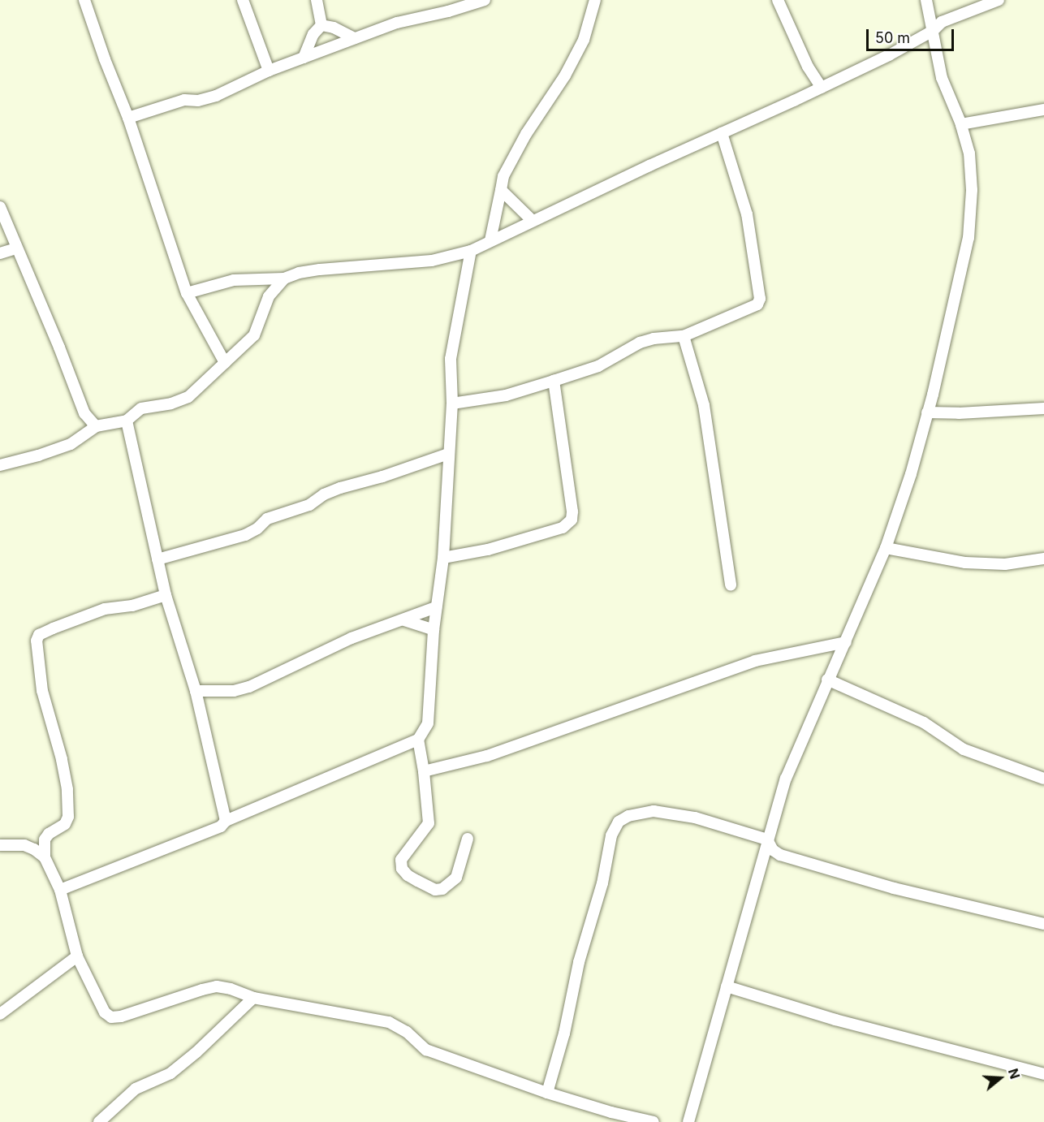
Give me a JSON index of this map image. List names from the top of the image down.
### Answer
{
  "scale_bar": "50 m",
  "north": "right"
}
